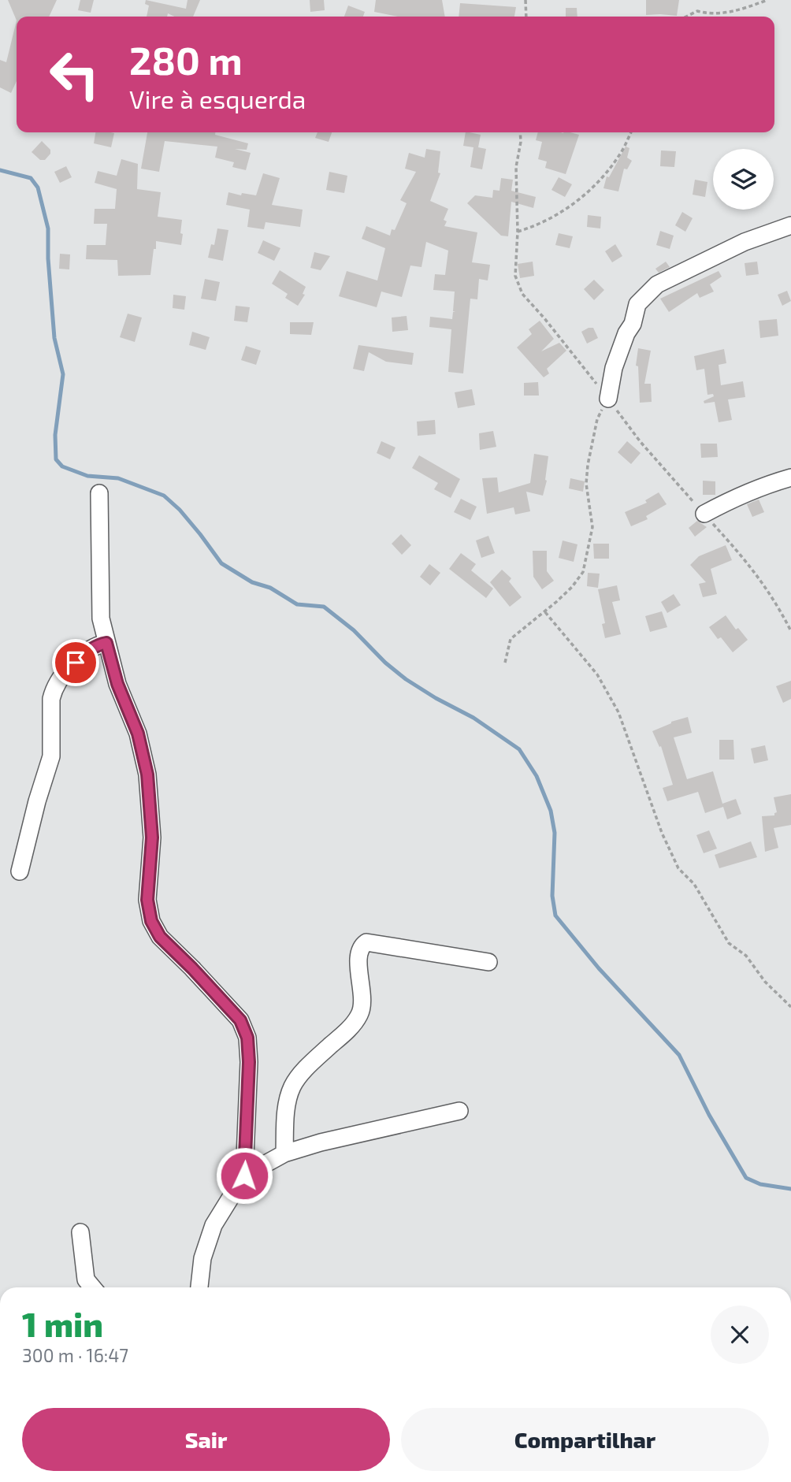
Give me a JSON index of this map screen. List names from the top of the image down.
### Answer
{
  "page": {
    "turn": ["280 m", "Vire à esquerda"],
    "heading": ["1 min", "300 m · 16:47"],
    "buttons": ["Sair", "Compartilhar"]
  }
}
